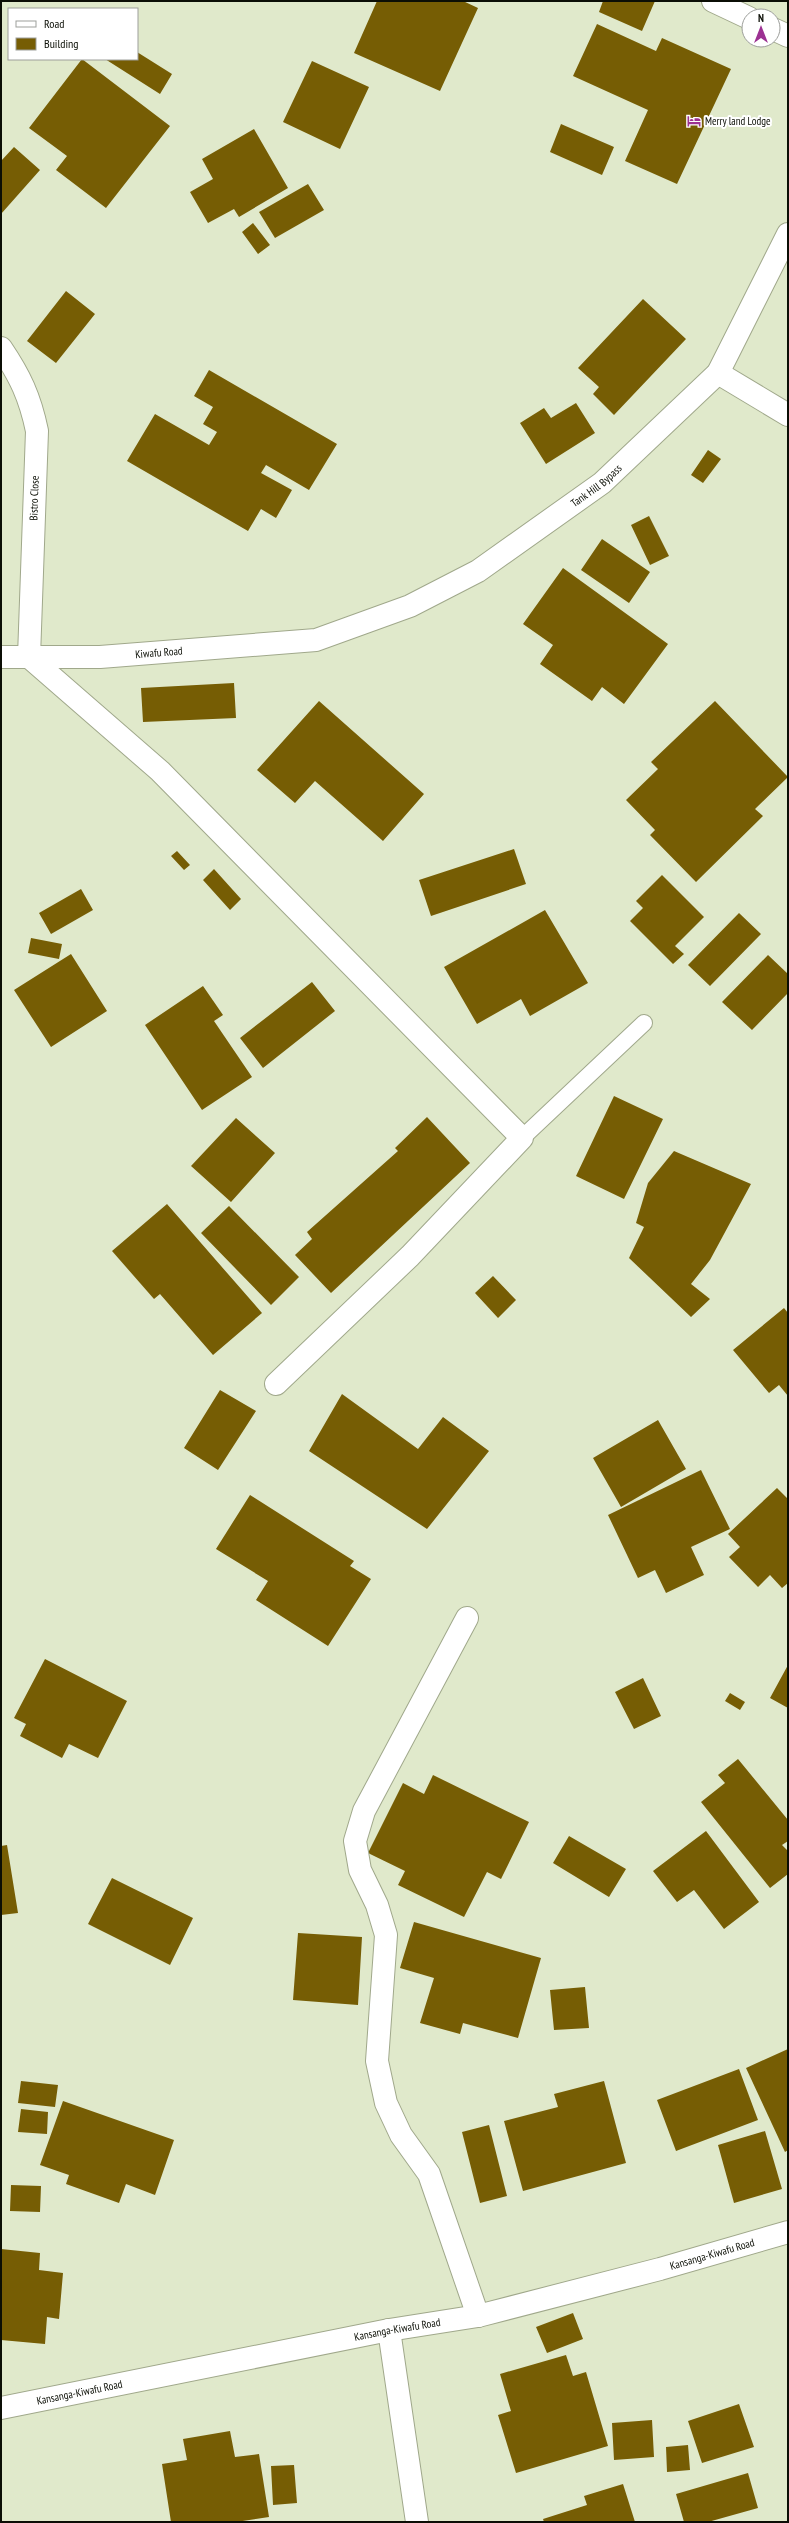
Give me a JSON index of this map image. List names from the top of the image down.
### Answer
{
  "streets": {
    "street": [
      "Tank Hill Bypass",
      "Bistro Close",
      "Kiwafu Road",
      "Kansanga-Kiwafu Road"
    ]
  },
  "crossings": [
    ["Tank Hill Bypass", "Kiwafu Road"],
    ["Bistro Close", "Kiwafu Road"]
  ],
  "places": {
    "hotel": ["Merry land Lodge"]
  },
  "legend": ["Road", "Building"],
  "north": "top"
}
